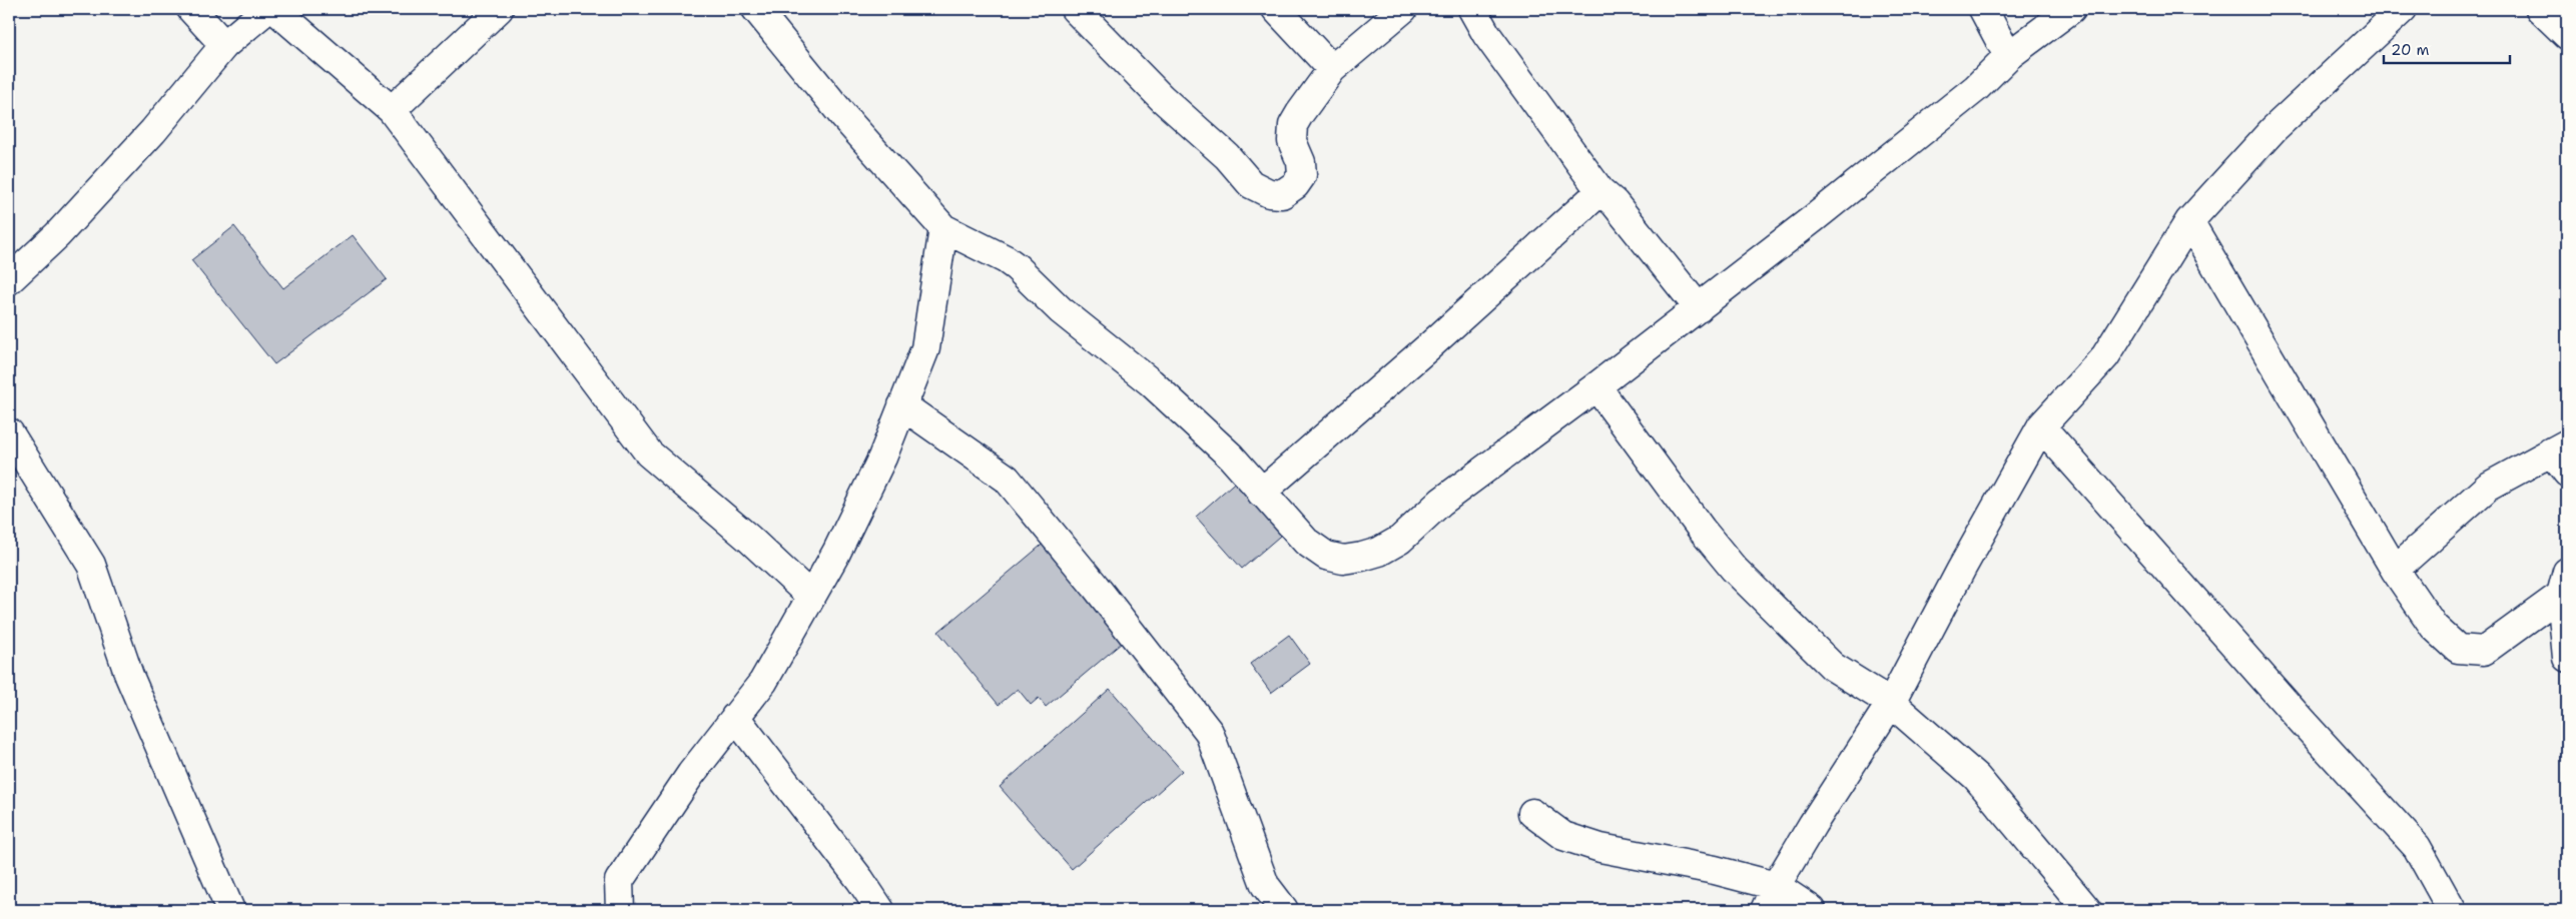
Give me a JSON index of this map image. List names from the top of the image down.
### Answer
{
  "scale_bar": "20 m"
}
